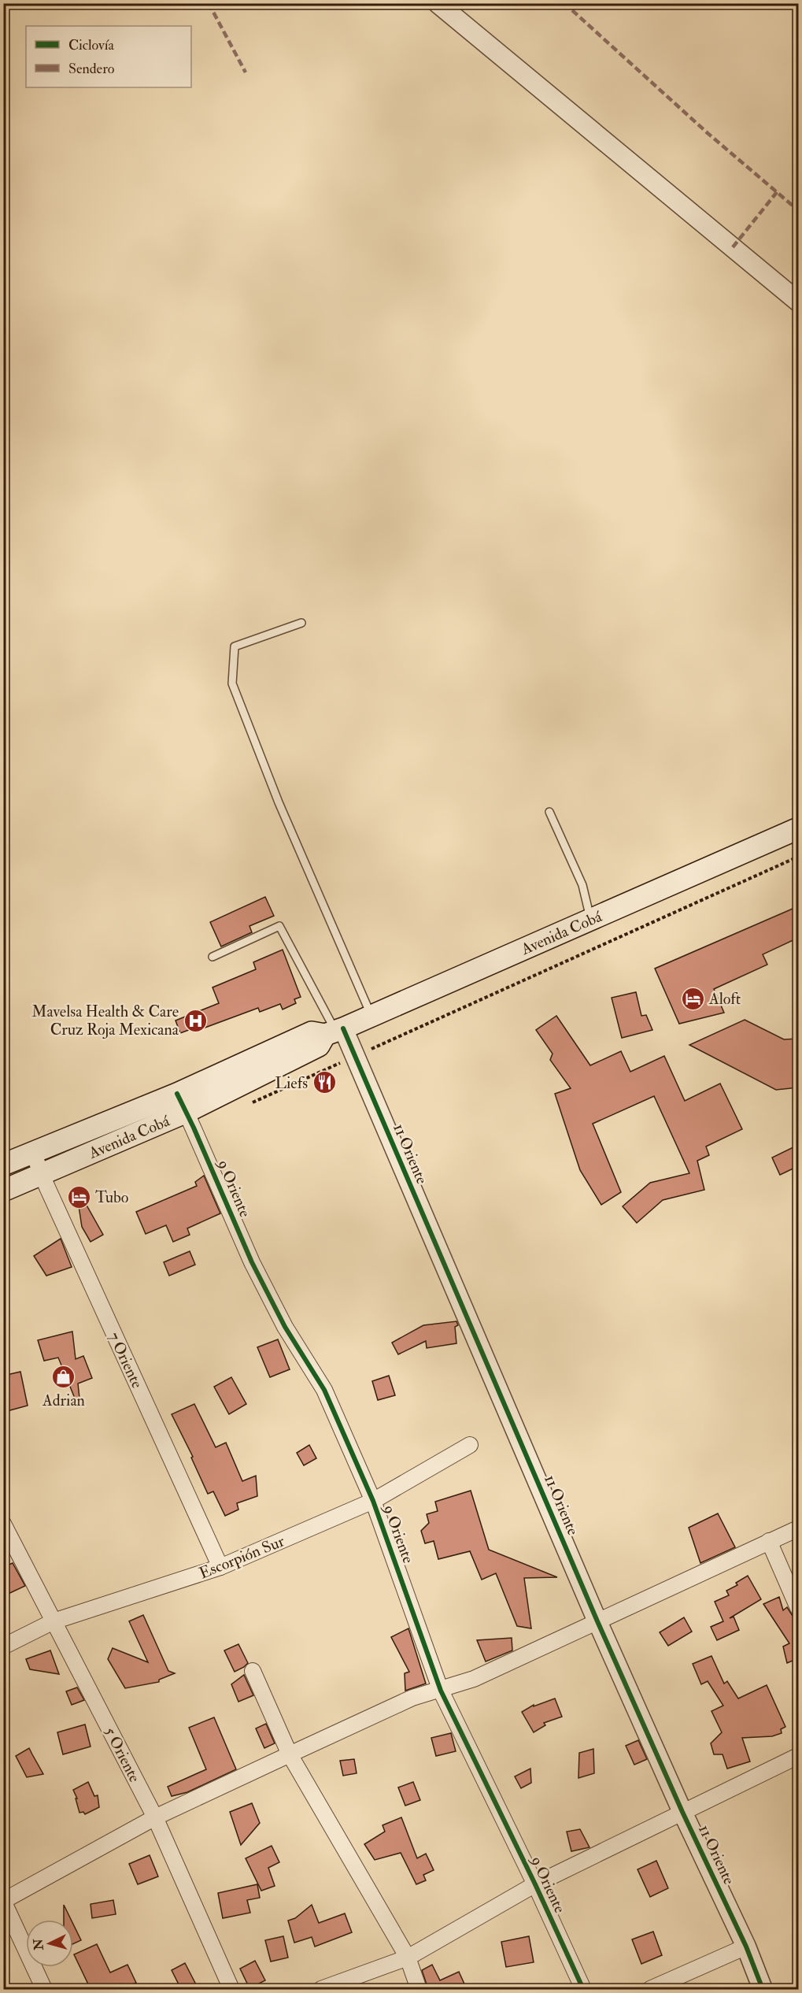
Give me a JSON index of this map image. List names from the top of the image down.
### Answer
{
  "streets": {
    "main road": ["Avenida Cobá"],
    "street": [
      "11 Oriente",
      "9 Oriente",
      "7 Oriente",
      "Escorpión Sur",
      "5 Oriente"
    ]
  },
  "crossings": [
    ["Avenida Cobá", "11 Oriente"],
    ["Avenida Cobá", "9 Oriente"],
    ["Avenida Cobá", "7 Oriente"],
    ["9 Oriente", "Escorpión Sur"],
    ["7 Oriente", "Escorpión Sur"],
    ["Escorpión Sur", "5 Oriente"]
  ],
  "places": {
    "hotel": ["Aloft", "Tubo"],
    "hospital": ["Mavelsa Health & Care Cruz Roja Mexicana"],
    "restaurant": ["Liefs"],
    "shop": ["Adrian"]
  },
  "legend": ["Ciclovía", "Sendero"],
  "north": "left"
}
